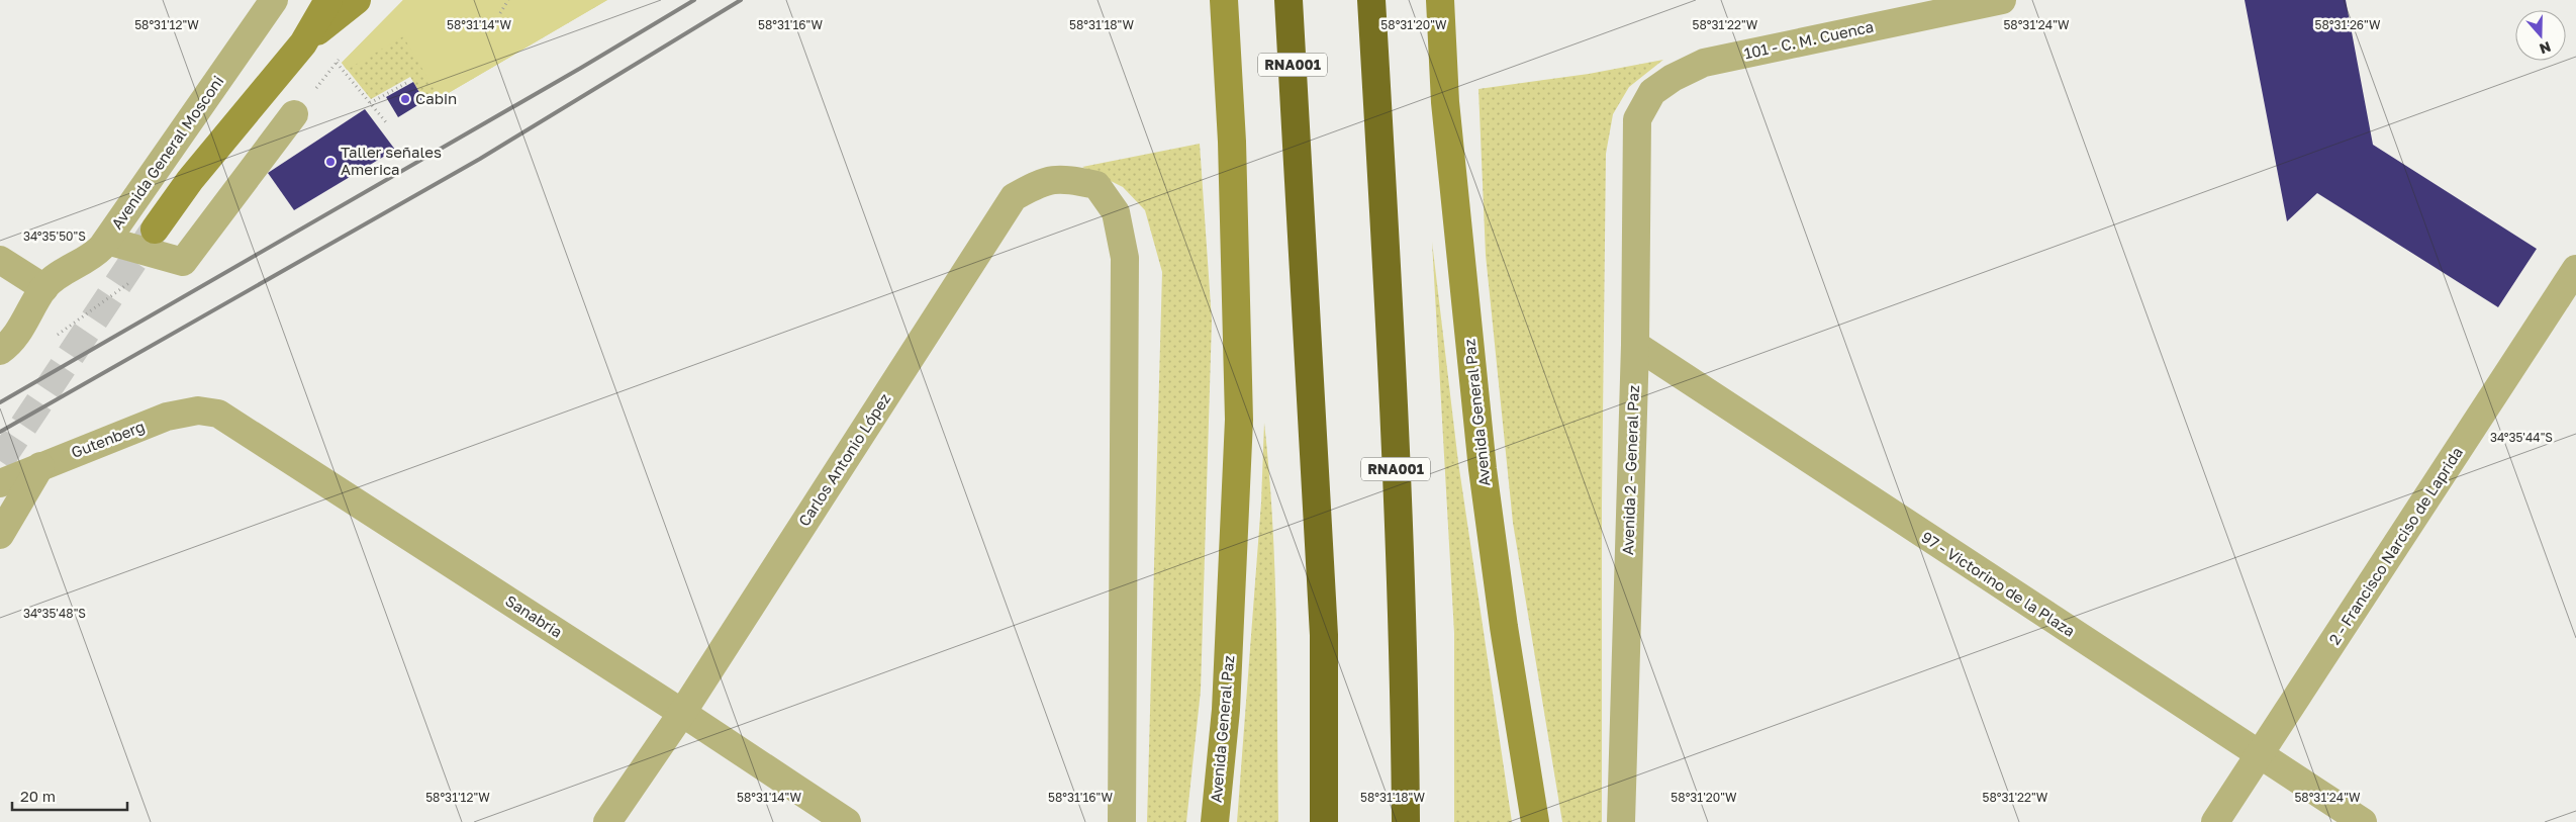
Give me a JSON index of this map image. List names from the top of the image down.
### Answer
{
  "streets": {
    "highway": ["RNA001"],
    "street": [
      "101 - C. M. Cuenca",
      "Avenida General Mosconi",
      "Avenida General Paz",
      "Gutenberg",
      "Carlos Antonio López",
      "Avenida 2 - General Paz",
      "2 - Francisco Narciso de Laprida",
      "97 - Victorino de la Plaza",
      "Sanabria"
    ]
  },
  "crossings": [
    ["101 - C. M. Cuenca", "Avenida 2 - General Paz"],
    ["Gutenberg", "Sanabria"],
    ["Carlos Antonio López", "Sanabria"],
    ["Avenida 2 - General Paz", "97 - Victorino de la Plaza"],
    ["2 - Francisco Narciso de Laprida", "97 - Victorino de la Plaza"]
  ],
  "places": ["Cabin", "Taller señales America"],
  "scale_bar": "20 m",
  "north": "bottom",
  "coordinates": [
    "58°31'12\"W",
    "58°31'14\"W",
    "58°31'16\"W",
    "58°31'18\"W",
    "58°31'20\"W",
    "58°31'22\"W",
    "58°31'24\"W",
    "58°31'26\"W",
    "34°35'50\"S",
    "34°35'44\"S",
    "34°35'48\"S"
  ]
}
